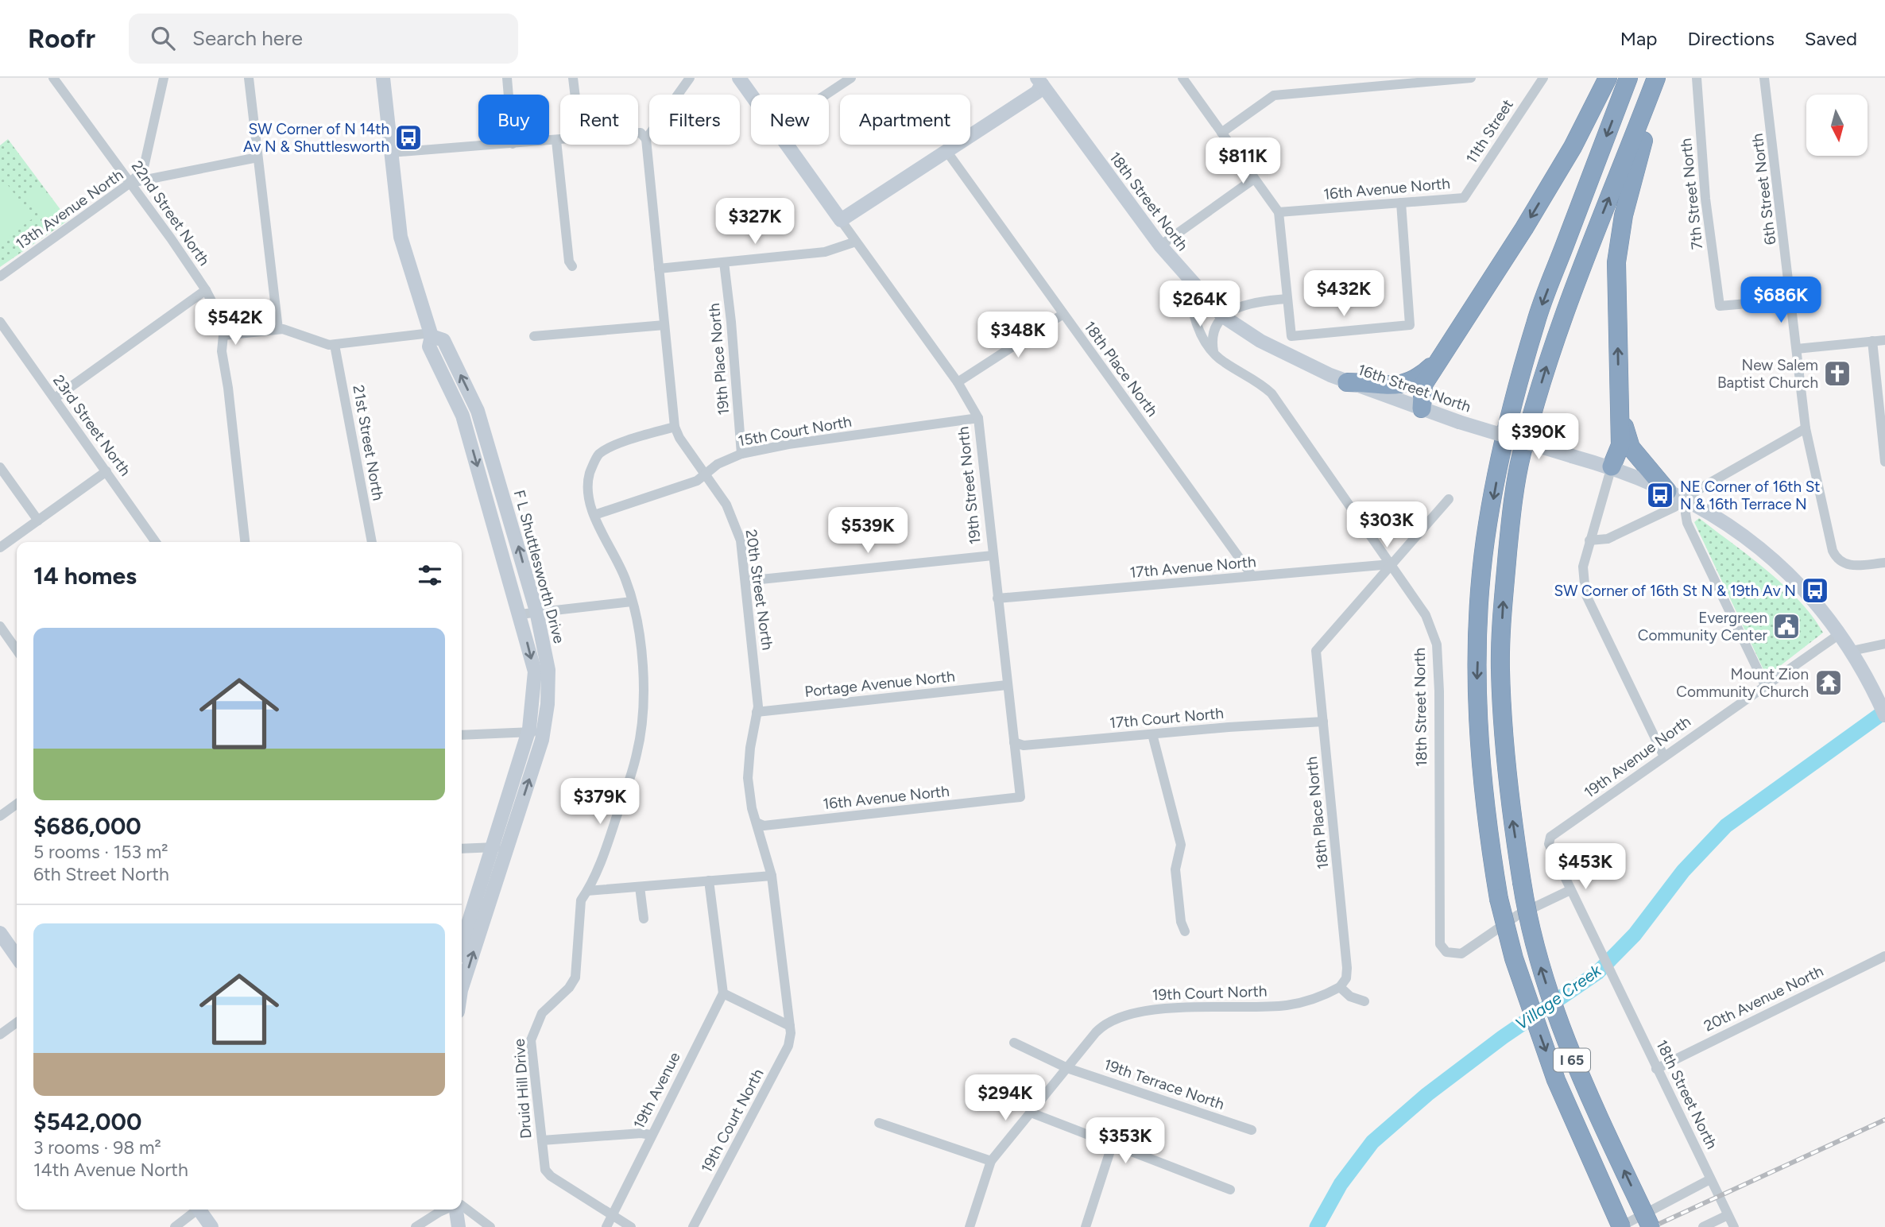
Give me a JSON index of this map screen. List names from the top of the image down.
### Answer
{
  "streets": {
    "highway": ["I 65"],
    "main road": [
      "18th Street North",
      "16th Street North",
      "19th Street North",
      "F L Shuttlesworth Drive"
    ],
    "street": [
      "11th Street",
      "16th Avenue North",
      "6th Street North",
      "7th Street North",
      "13th Avenue North",
      "22nd Street North",
      "19th Place North",
      "18th Place North",
      "23rd Street North",
      "15th Court North",
      "21st Street North",
      "17th Avenue North",
      "20th Street North",
      "Portage Avenue North",
      "17th Court North",
      "19th Avenue North",
      "19th Court North",
      "20th Avenue North",
      "19th Terrace North",
      "Druid Hill Drive",
      "19th Avenue"
    ]
  },
  "crossings": [
    ["11th Street", "16th Avenue North"],
    ["16th Avenue North", "19th Street North"],
    ["16th Avenue North", "20th Street North"],
    ["6th Street North", "7th Street North"],
    ["18th Street North", "18th Place North"],
    ["18th Street North", "16th Street North"],
    ["18th Street North", "17th Avenue North"],
    ["18th Street North", "19th Avenue North"],
    ["18th Street North", "20th Avenue North"],
    ["13th Avenue North", "22nd Street North"],
    ["19th Place North", "15th Court North"],
    ["18th Place North", "17th Avenue North"],
    ["18th Place North", "17th Court North"],
    ["18th Place North", "19th Court North"],
    ["16th Street North", "19th Avenue North"],
    ["15th Court North", "19th Street North"],
    ["15th Court North", "20th Street North"],
    ["15th Court North", "Druid Hill Drive"],
    ["19th Street North", "17th Avenue North"],
    ["19th Street North", "Portage Avenue North"],
    ["19th Street North", "17th Court North"],
    ["20th Street North", "Portage Avenue North"],
    ["20th Street North", "19th Court North"],
    ["20th Street North", "Druid Hill Drive"],
    ["19th Court North", "19th Terrace North"],
    ["Druid Hill Drive", "19th Avenue"]
  ],
  "water": ["Village Creek"],
  "places": {
    "bus stop": ["SW Corner of N 14th Av N & Shuttlesworth", "NE Corner of 16th St N & 16th Terrace N", "SW Corner of 16th St N & 19th Av N"],
    "church": ["New Salem Baptist Church"],
    "public building": ["Evergreen Community Center"],
    "temple": ["Mount Zion Community Church"]
  },
  "north": "bottom",
  "page": {
    "header": "Roofr",
    "search": "Search here",
    "nav": ["Map", "Directions", "Saved"],
    "chip": [
      "Buy",
      "Rent",
      "Filters",
      "New",
      "Apartment"
    ],
    "price": [
      "$811K",
      "$327K",
      "$432K",
      "$686K",
      "$264K",
      "$542K",
      "$348K",
      "$390K",
      "$303K",
      "$539K",
      "$379K",
      "$453K",
      "$294K",
      "$353K"
    ],
    "heading": "14 homes",
    "list": [
      {
        "name": "$686,000",
        "note": "5 rooms · 153 m² · 6th Street North"
      },
      {
        "name": "$542,000",
        "note": "3 rooms · 98 m² · 14th Avenue North"
      }
    ]
  }
}
